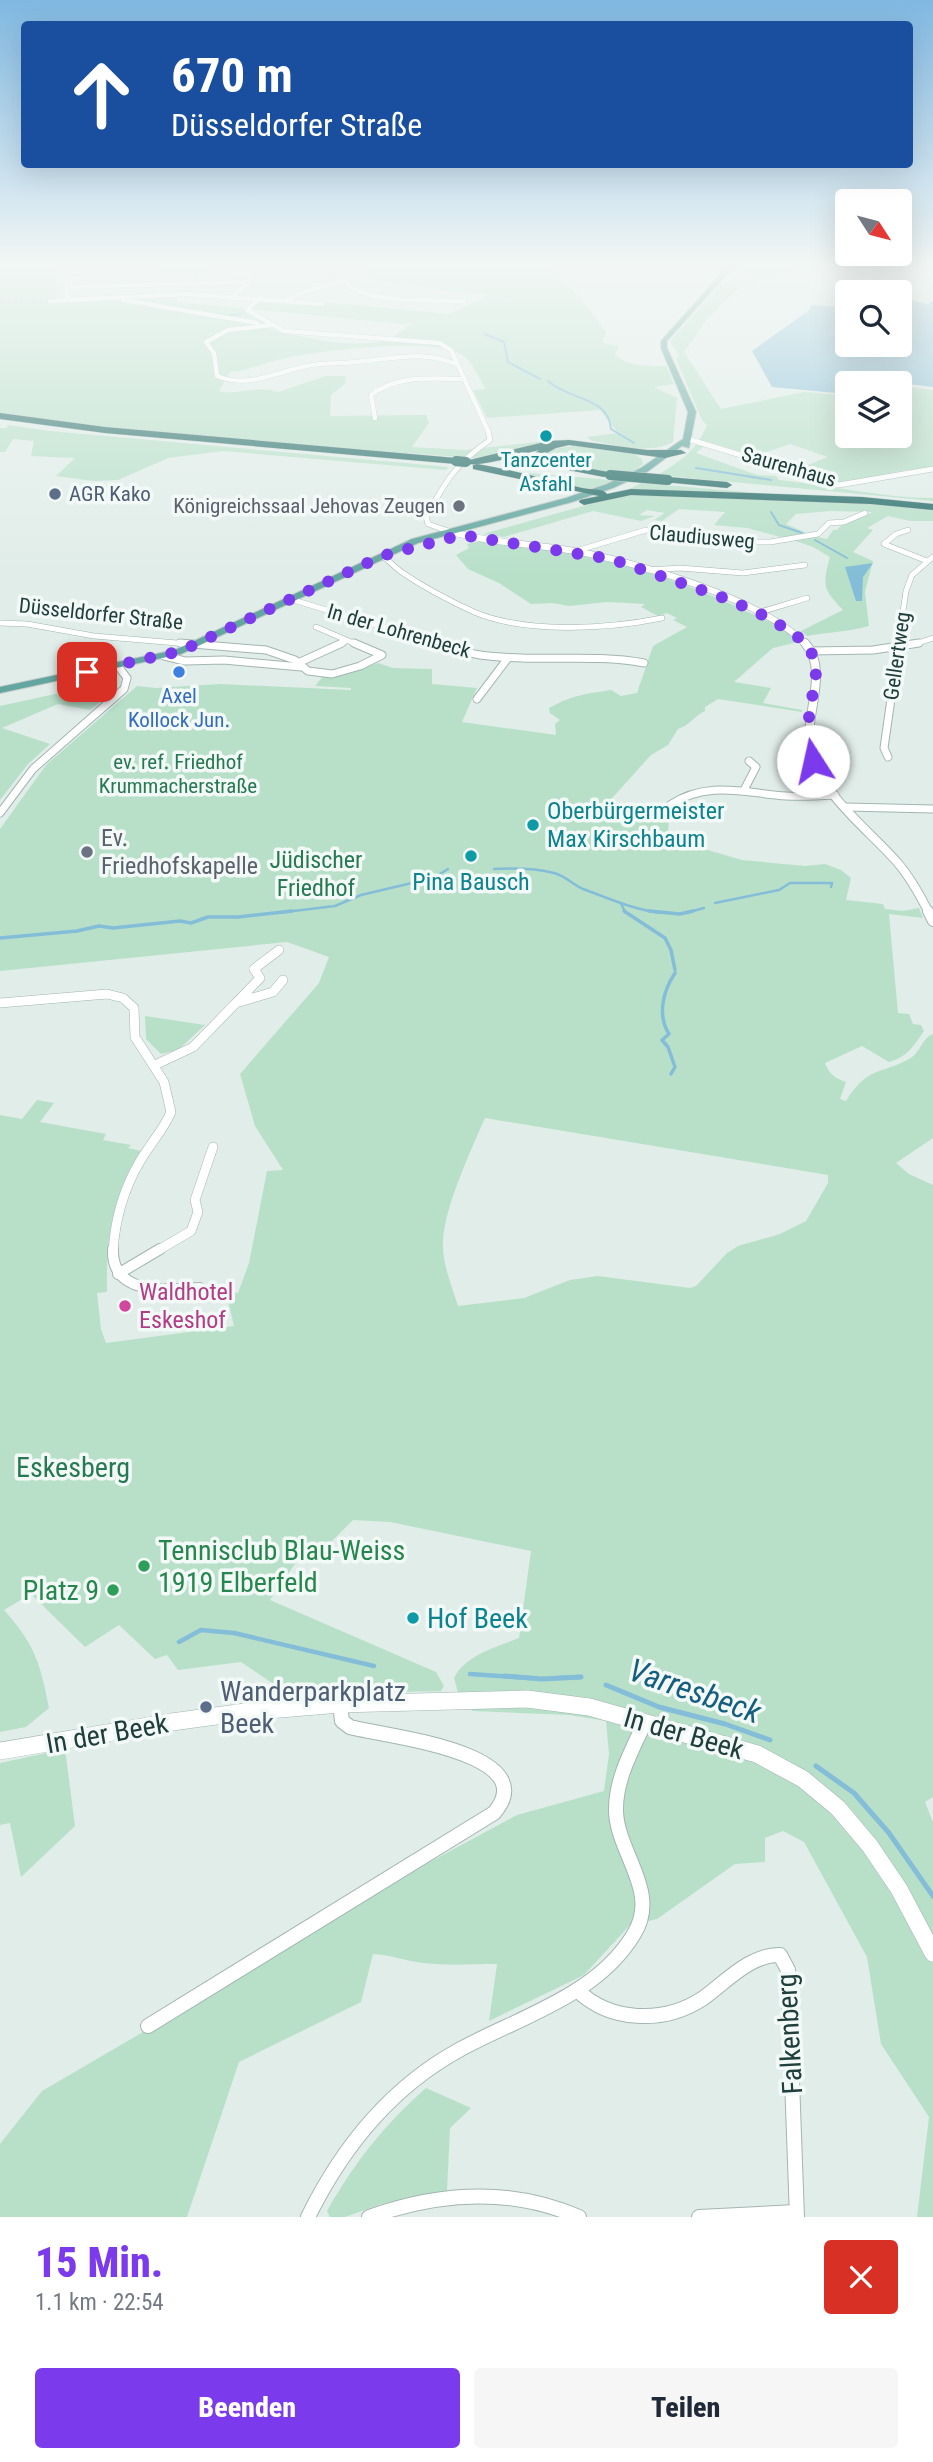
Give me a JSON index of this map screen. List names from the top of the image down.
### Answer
{
  "streets": {
    "main road": ["Düsseldorfer Straße"],
    "street": [
      "Saurenhaus",
      "Claudiusweg",
      "In der Lohrenbeck",
      "Gellertweg",
      "In der Beek",
      "Falkenberg"
    ]
  },
  "crossings": [
    ["Düsseldorfer Straße", "In der Lohrenbeck"]
  ],
  "water": ["Varresbeck"],
  "parks": ["ev. ref. Friedhof Krummacherstraße", "Jüdischer Friedhof", "Eskesberg"],
  "places": [
    "Tanzcenter Asfahl",
    "AGR Kako",
    "Königreichssaal Jehovas Zeugen",
    "Axel Kollock Jun.",
    "Oberbürgermeister Max Kirschbaum",
    "Ev. Friedhofskapelle",
    "Pina Bausch",
    "Waldhotel Eskeshof",
    "Tennisclub Blau-Weiss 1919 Elberfeld",
    "Platz 9",
    "Hof Beek",
    "Wanderparkplatz Beek"
  ],
  "north": "bottom right",
  "page": {
    "turn": ["670 m", "Düsseldorfer Straße"],
    "heading": ["15 Min.", "1.1 km · 22:54"],
    "buttons": ["Beenden", "Teilen"]
  }
}
